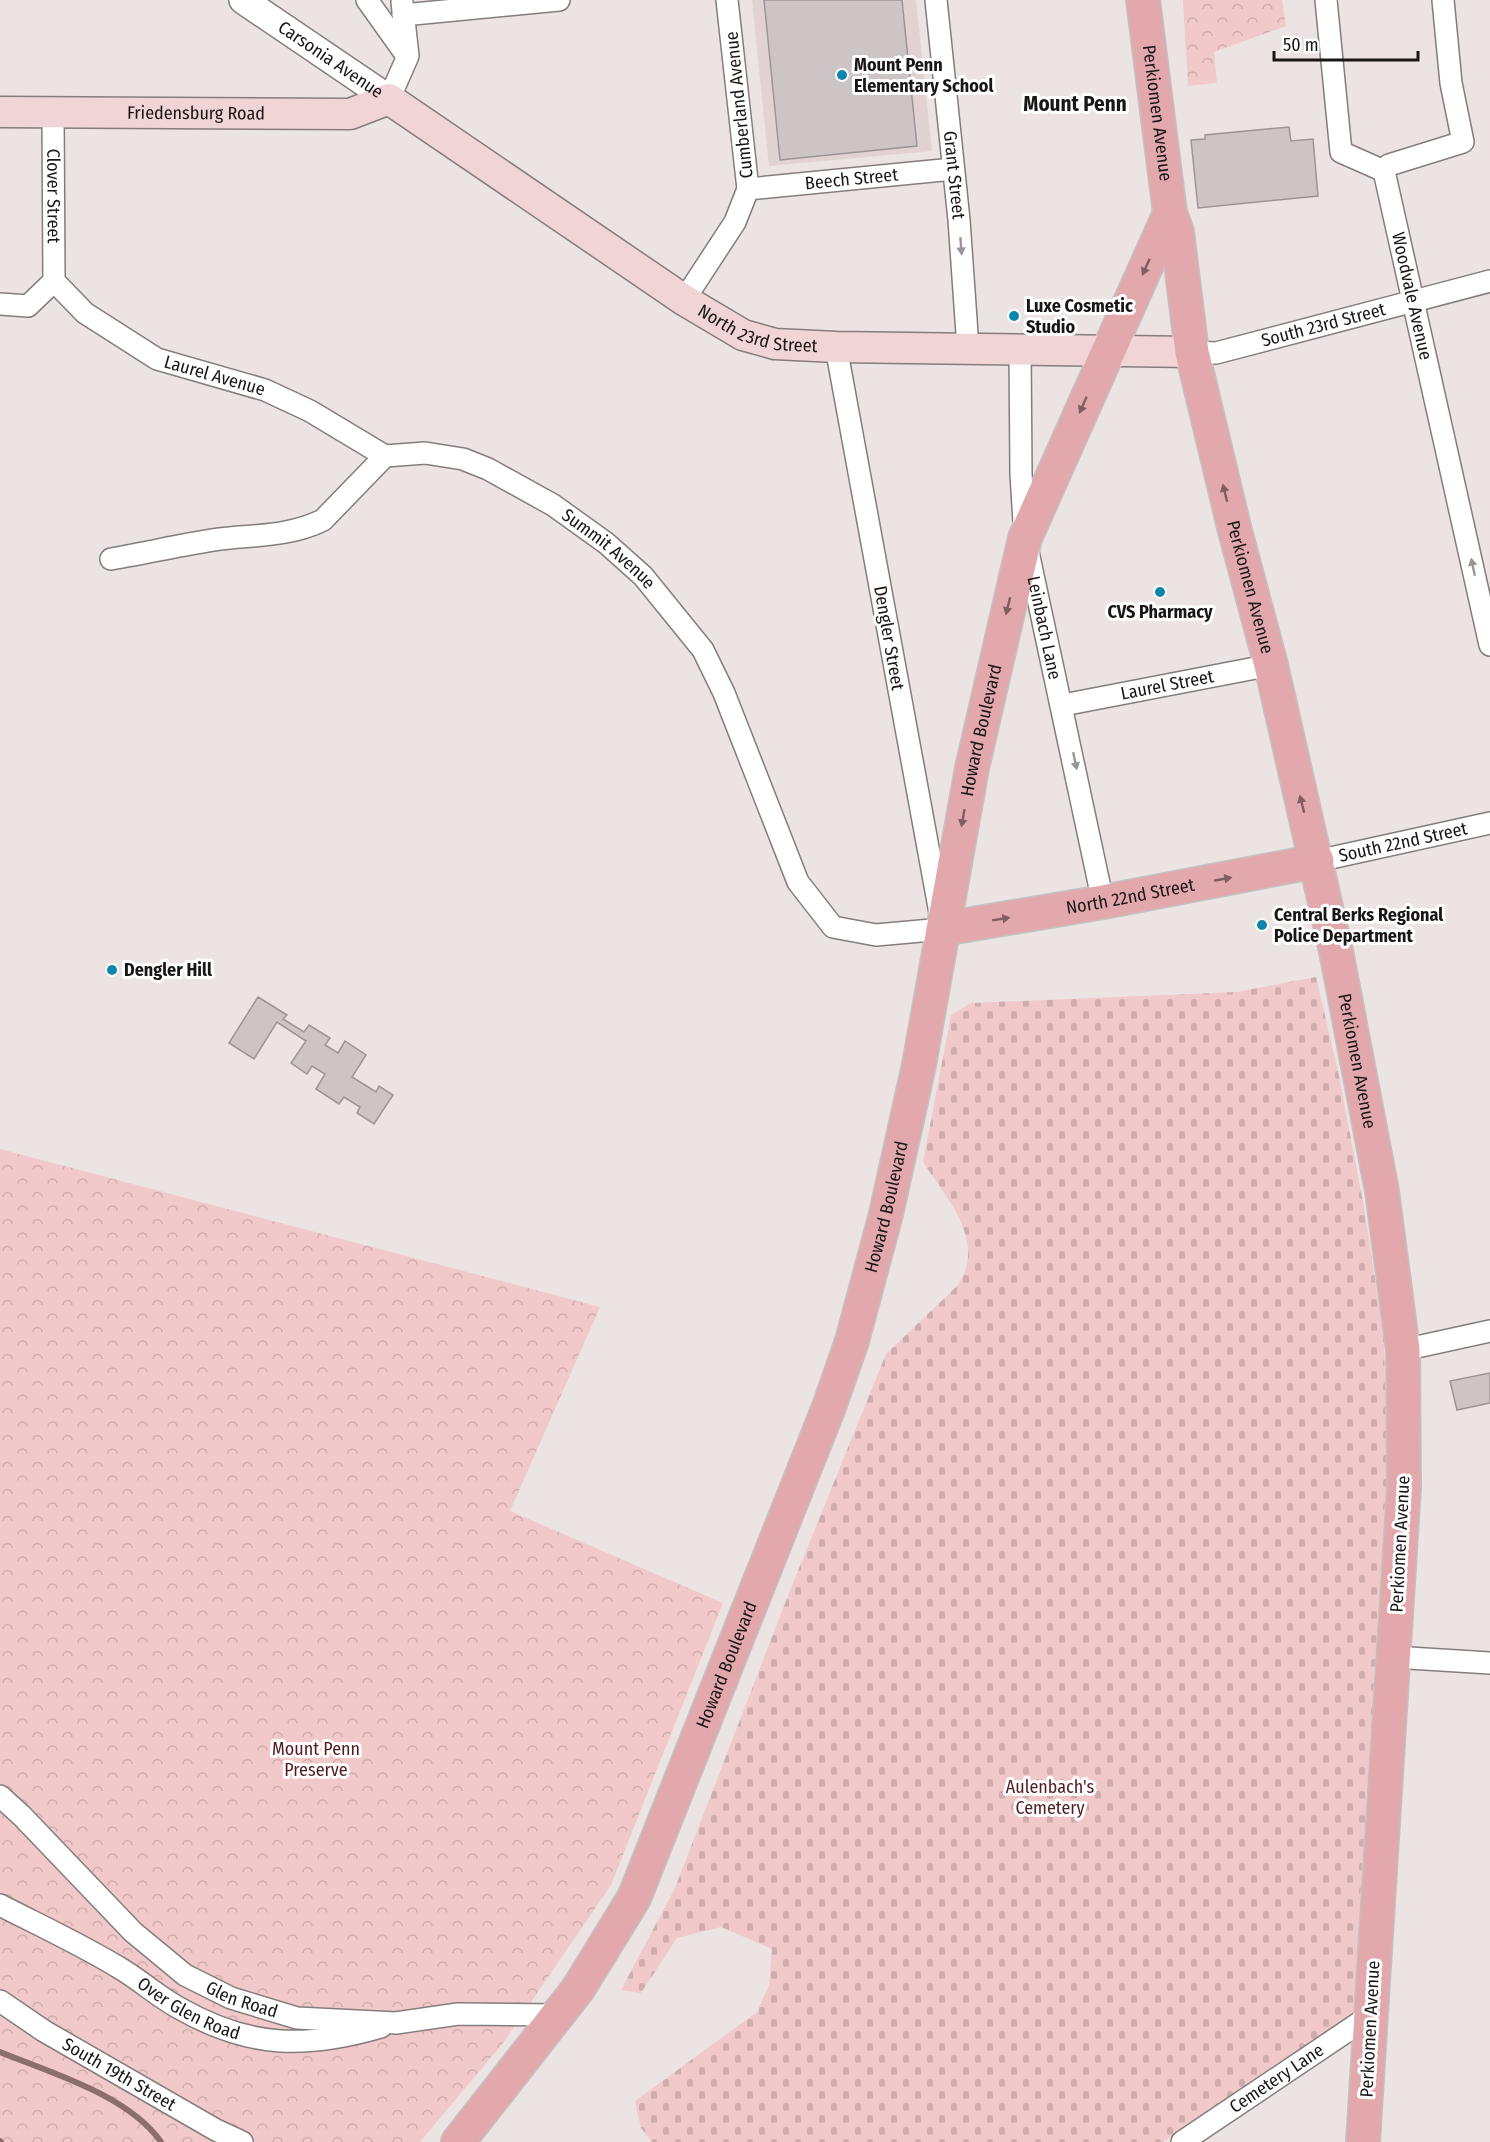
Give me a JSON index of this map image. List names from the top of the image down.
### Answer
{
  "streets": {
    "main road": [
      "Perkiomen Avenue",
      "Friedensburg Road",
      "North 23rd Street",
      "Howard Boulevard",
      "North 22nd Street"
    ],
    "street": [
      "Carsonia Avenue",
      "Cumberland Avenue",
      "Grant Street",
      "Beech Street",
      "Clover Street",
      "Woodvale Avenue",
      "South 23rd Street",
      "Laurel Avenue",
      "Summit Avenue",
      "Leinbach Lane",
      "Dengler Street",
      "Laurel Street",
      "South 22nd Street",
      "Glen Road",
      "Over Glen Road",
      "South 19th Street",
      "Cemetery Lane"
    ]
  },
  "crossings": [
    ["Carsonia Avenue", "Friedensburg Road"],
    ["Carsonia Avenue", "North 23rd Street"],
    ["Cumberland Avenue", "Beech Street"],
    ["Cumberland Avenue", "North 23rd Street"],
    ["Perkiomen Avenue", "North 23rd Street"],
    ["Perkiomen Avenue", "South 23rd Street"],
    ["Perkiomen Avenue", "Laurel Street"],
    ["Perkiomen Avenue", "Howard Boulevard"],
    ["Perkiomen Avenue", "South 22nd Street"],
    ["Perkiomen Avenue", "North 22nd Street"],
    ["Perkiomen Avenue", "Cemetery Lane"],
    ["Friedensburg Road", "Clover Street"],
    ["Friedensburg Road", "North 23rd Street"],
    ["Grant Street", "Beech Street"],
    ["Grant Street", "North 23rd Street"],
    ["Clover Street", "Laurel Avenue"],
    ["Woodvale Avenue", "South 23rd Street"],
    ["North 23rd Street", "South 23rd Street"],
    ["North 23rd Street", "Leinbach Lane"],
    ["North 23rd Street", "Dengler Street"],
    ["North 23rd Street", "Howard Boulevard"],
    ["Laurel Avenue", "Summit Avenue"],
    ["Summit Avenue", "Dengler Street"],
    ["Summit Avenue", "Howard Boulevard"],
    ["Summit Avenue", "North 22nd Street"],
    ["Leinbach Lane", "Laurel Street"],
    ["Leinbach Lane", "Howard Boulevard"],
    ["Leinbach Lane", "North 22nd Street"],
    ["Dengler Street", "Howard Boulevard"],
    ["Dengler Street", "North 22nd Street"],
    ["Howard Boulevard", "North 22nd Street"],
    ["Howard Boulevard", "Glen Road"],
    ["South 22nd Street", "North 22nd Street"],
    ["Glen Road", "Over Glen Road"]
  ],
  "one_way": [
    "Grant Street",
    "Woodvale Avenue",
    "Leinbach Lane",
    "Howard Boulevard",
    "North 22nd Street"
  ],
  "districts": ["Mount Penn"],
  "parks": ["Mount Penn Preserve", "Aulenbach's Cemetery"],
  "places": [
    "Mount Penn Elementary School",
    "Luxe Cosmetic Studio",
    "CVS Pharmacy",
    "Central Berks Regional Police Department",
    "Dengler Hill"
  ],
  "scale_bar": "50 m"
}
